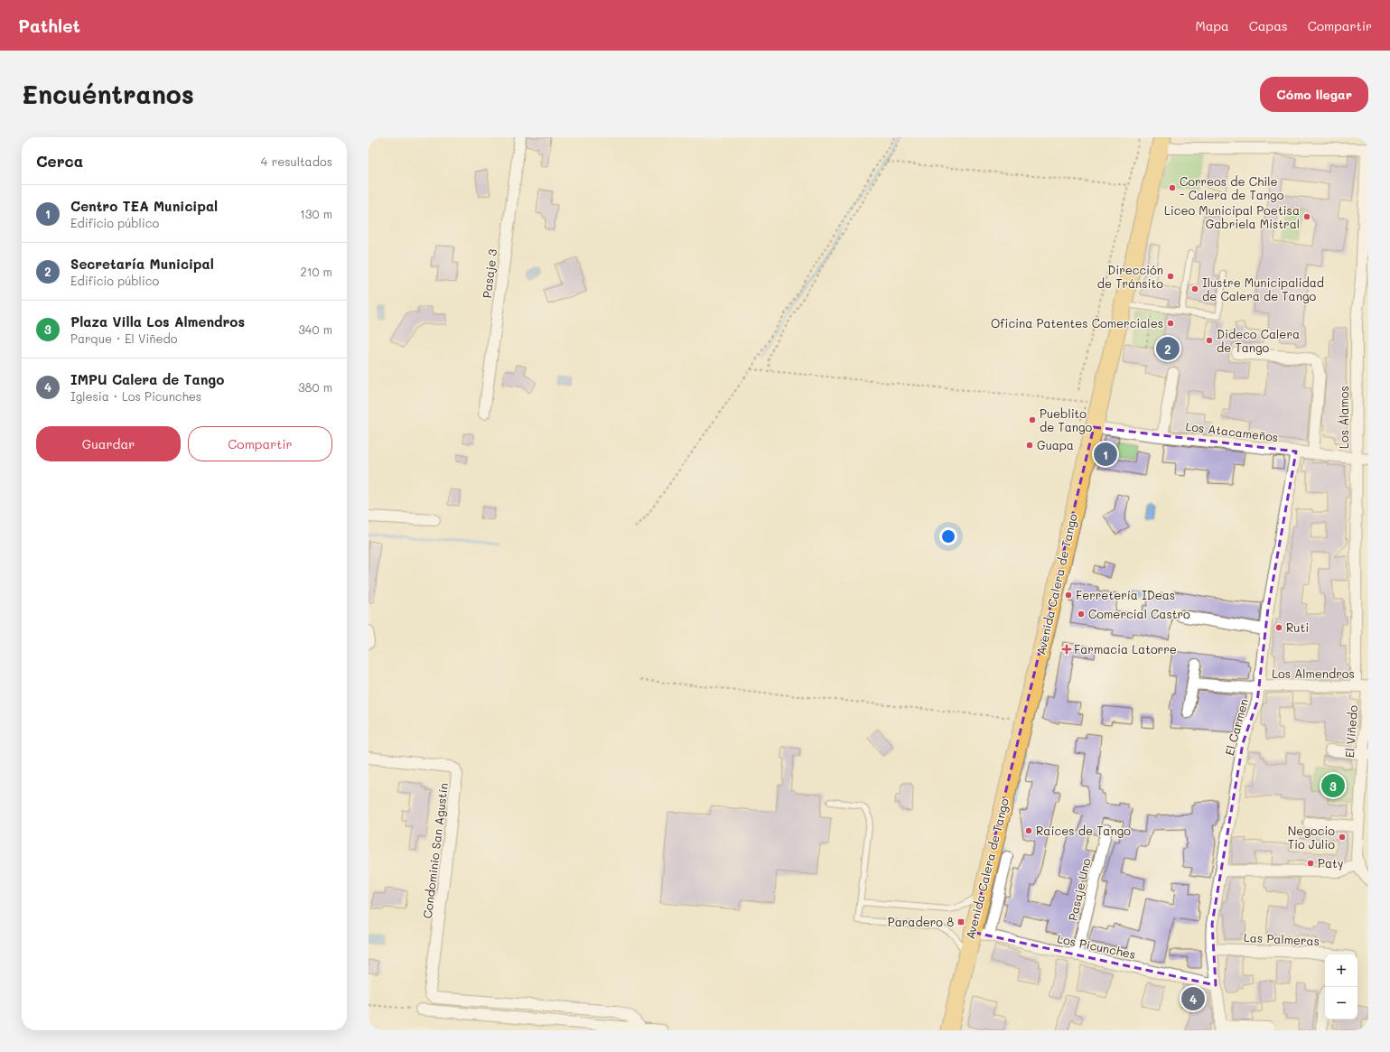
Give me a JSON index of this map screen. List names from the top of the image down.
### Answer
{
  "streets": {
    "main road": ["Avenida Calera de Tango"],
    "street": [
      "Pasaje 3",
      "Los Álamos",
      "Los Atacameños",
      "Los Almendros",
      "El Carmen",
      "El Viñedo",
      "Condominio San Agustín",
      "Pasaje Uno",
      "Las Palmeras",
      "Los Picunches"
    ]
  },
  "crossings": [
    ["Los Álamos", "Los Atacameños"],
    ["Los Álamos", "Los Almendros"],
    ["Los Atacameños", "Avenida Calera de Tango"],
    ["Los Atacameños", "El Carmen"],
    ["Avenida Calera de Tango", "Los Picunches"],
    ["Los Almendros", "El Carmen"],
    ["Los Almendros", "El Viñedo"],
    ["El Carmen", "Las Palmeras"],
    ["El Carmen", "Los Picunches"],
    ["Pasaje Uno", "Los Picunches"]
  ],
  "places": {
    "other": [
      "Correos de Chile - Calera de Tango",
      "Liceo Municipal Poetisa Gabriela Mistral",
      "Dirección de Tránsito",
      "Ilustre Municipalidad de Calera de Tango",
      "Oficina Patentes Comerciales",
      "Dideco Calera de Tango",
      "Pueblito de Tango",
      "Guapa",
      "Ferretería IDeas",
      "Comercial Castro",
      "Ruti",
      "Raíces de Tango",
      "Negocio Tio Julio",
      "Paty"
    ],
    "health": ["Farmacia Latorre"],
    "transit": ["Paradero 8"]
  },
  "page": {
    "header": "Pathlet",
    "nav": ["Mapa", "Capas", "Compartir"],
    "buttons": [
      "Cómo llegar",
      ["Guardar", "Compartir"]
    ],
    "title": "Encuéntranos",
    "heading": ["Cerca", "4 resultados"],
    "list": [
      {
        "mark": "1",
        "name": "Centro TEA Municipal",
        "note": "Edificio público",
        "value": "130 m"
      },
      {
        "mark": "2",
        "name": "Secretaría Municipal",
        "note": "Edificio público",
        "value": "210 m"
      },
      {
        "mark": "3",
        "name": "Plaza Villa Los Almendros",
        "note": "Parque · El Viñedo",
        "value": "340 m"
      },
      {
        "mark": "4",
        "name": "IMPU Calera de Tango",
        "note": "Iglesia · Los Picunches",
        "value": "380 m"
      }
    ],
    "pins": [
      "2",
      "1",
      "3",
      "4"
    ],
    "map_buttons": ["+", "−"]
  }
}
